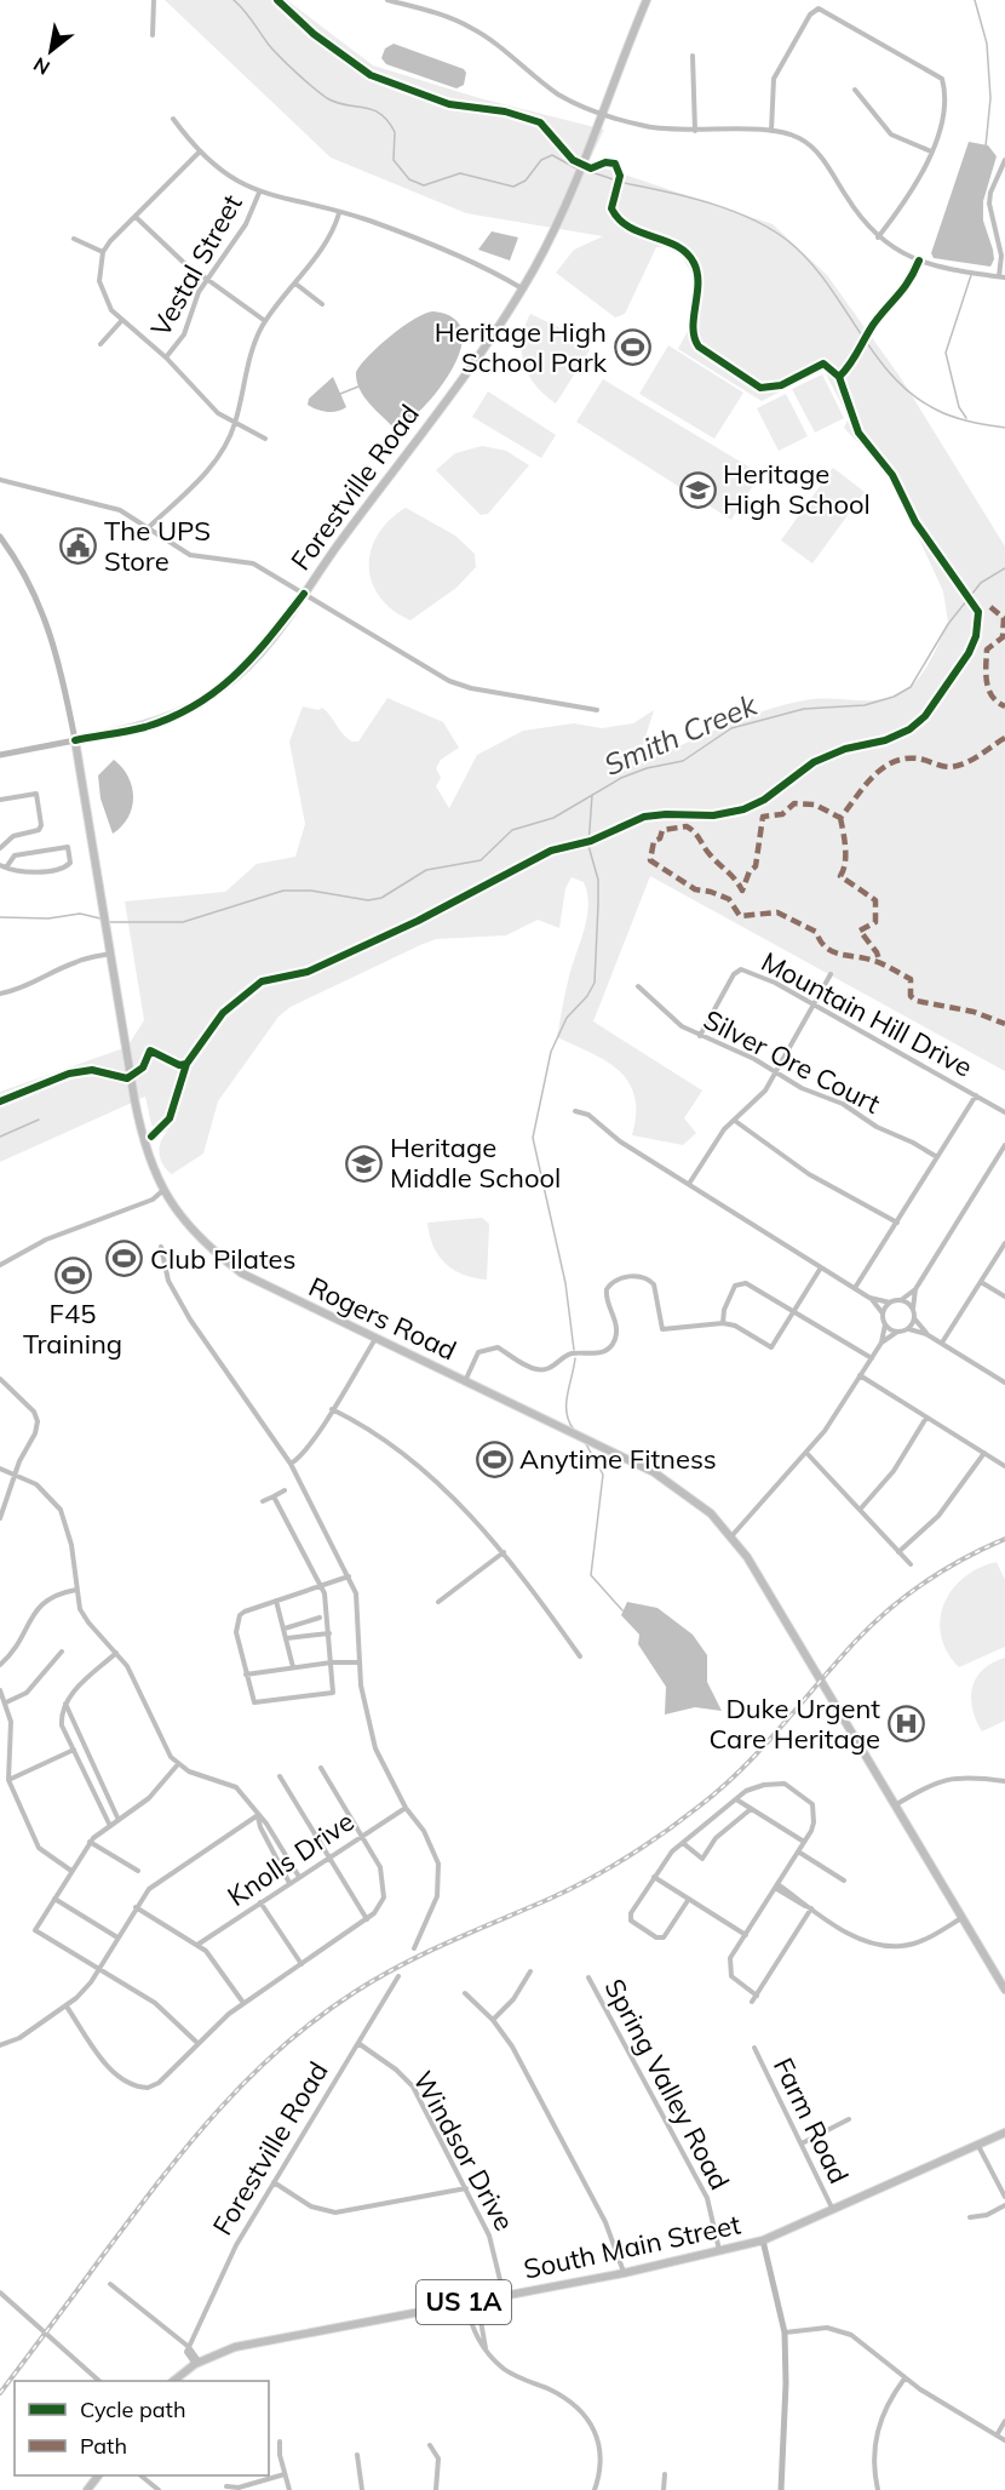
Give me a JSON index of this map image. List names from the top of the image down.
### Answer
{
  "streets": {
    "main road": [
      "Forestville Road",
      "Rogers Road",
      "South Main Street",
      "US 1A"
    ],
    "street": [
      "Vestal Street",
      "Mountain Hill Drive",
      "Silver Ore Court",
      "Knolls Drive",
      "Spring Valley Road",
      "Farm Road",
      "Windsor Drive"
    ]
  },
  "crossings": [
    ["Forestville Road", "Rogers Road"],
    ["Forestville Road", "Windsor Drive"],
    ["Mountain Hill Drive", "Silver Ore Court"],
    ["Spring Valley Road", "South Main Street"],
    ["Farm Road", "South Main Street"],
    ["Windsor Drive", "South Main Street"]
  ],
  "water": ["Smith Creek"],
  "places": {
    "sports": [
      "Heritage High School Park",
      "Club Pilates",
      "F45 Training",
      "Anytime Fitness"
    ],
    "school or university": ["Heritage High School", "Heritage Middle School"],
    "public building": ["The UPS Store"],
    "hospital": ["Duke Urgent Care Heritage"]
  },
  "legend": ["Cycle path", "Path"],
  "north": "bottom left"
}
